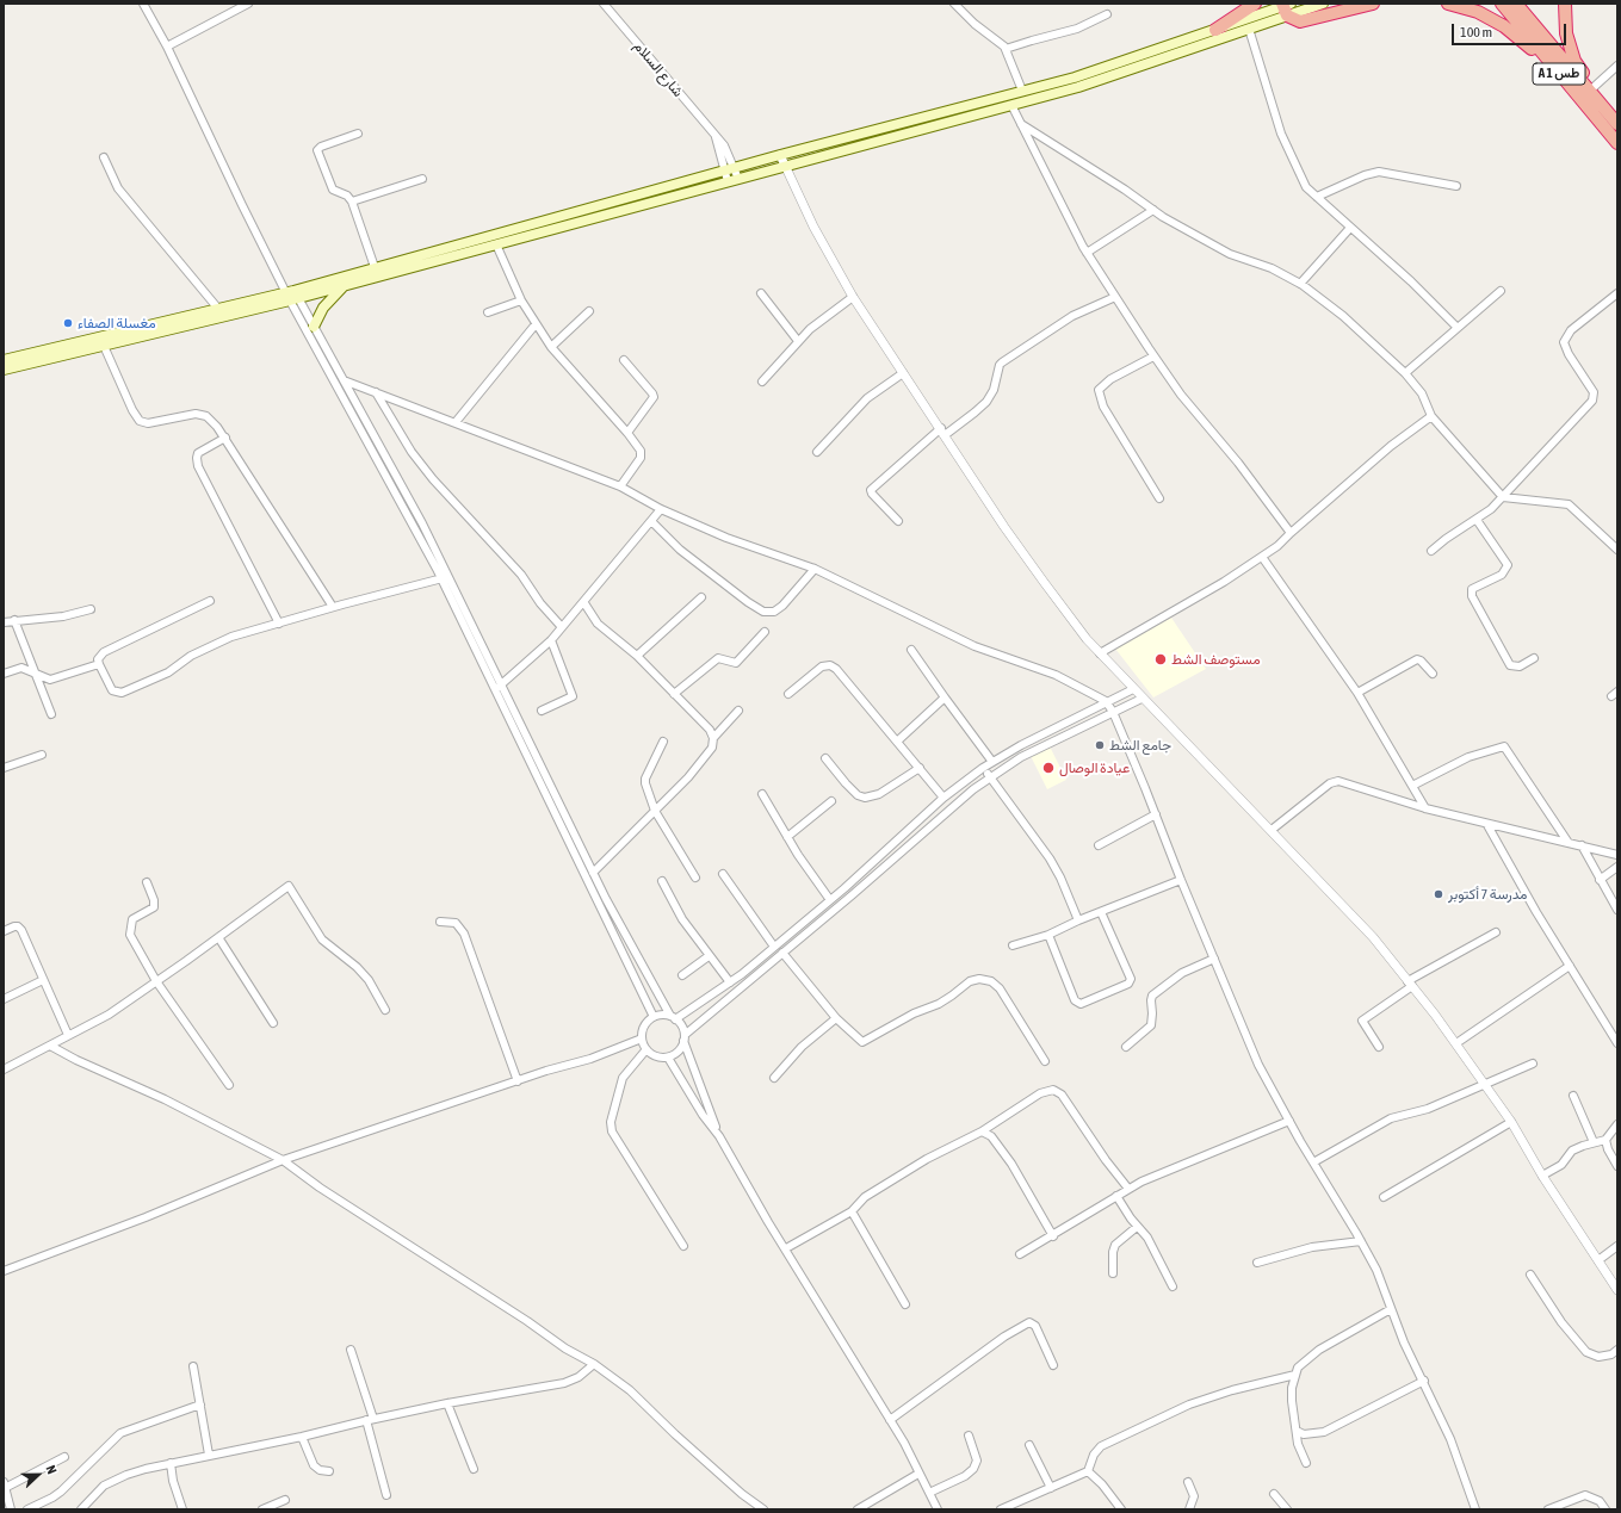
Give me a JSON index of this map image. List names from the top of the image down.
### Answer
{
  "streets": {
    "highway": ["A 1 طس"],
    "street": ["شارع السلام"]
  },
  "places": [
    "مغسلة الصفاء",
    "مستوصف الشط",
    "جامع الشط",
    "عيادة الوصال",
    "مدرسة 7 أكتوبر"
  ],
  "scale_bar": "100 m",
  "north": "right"
}
